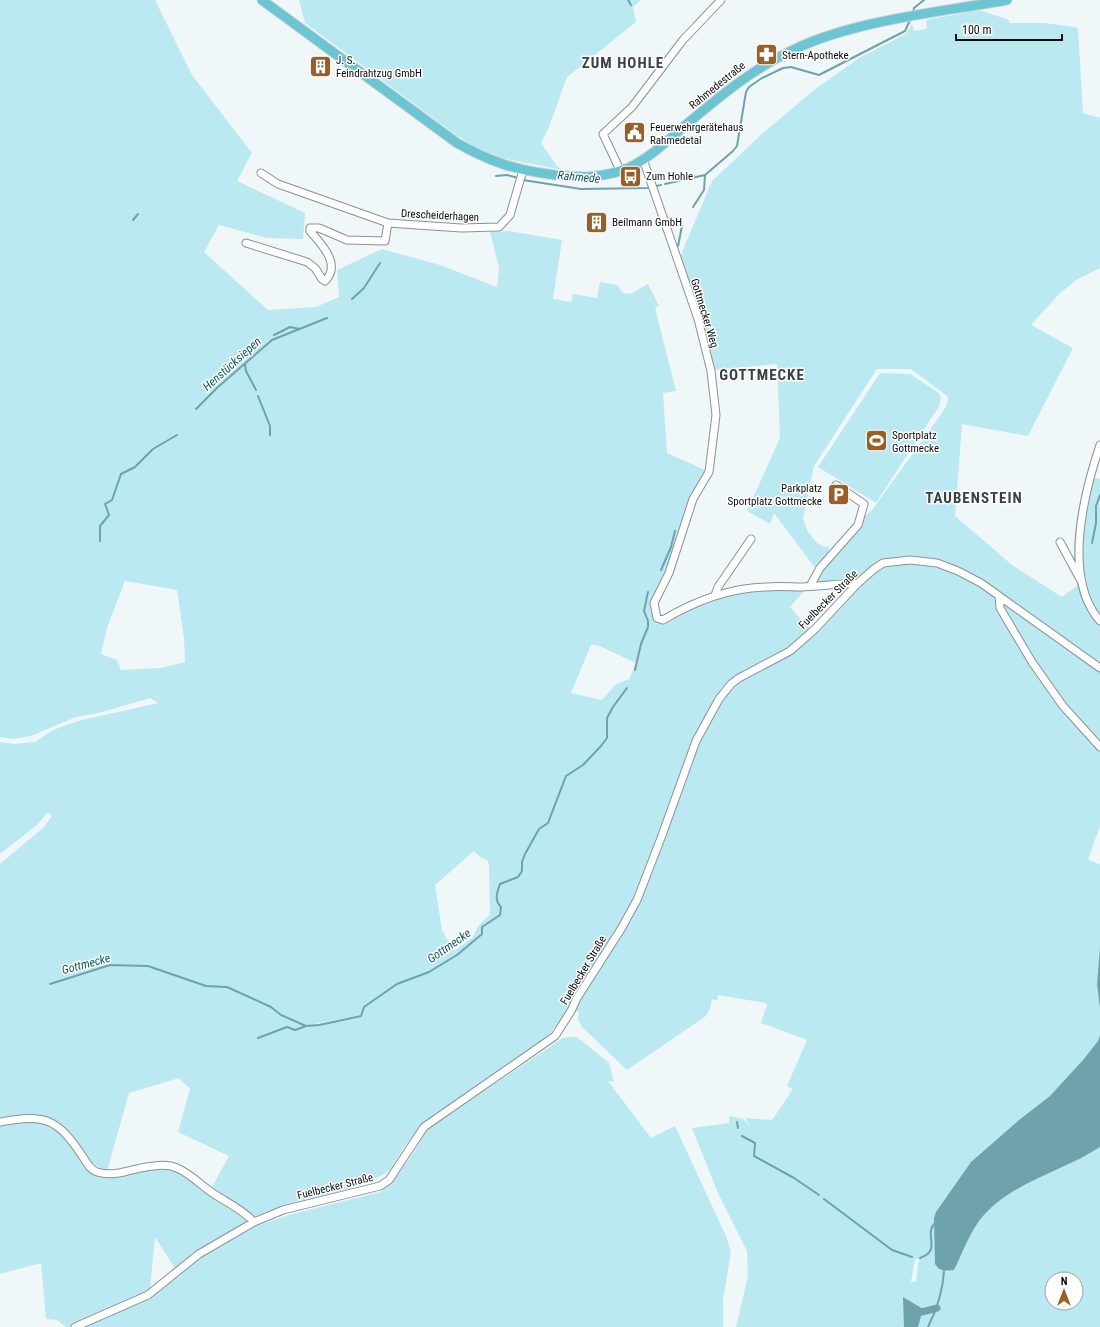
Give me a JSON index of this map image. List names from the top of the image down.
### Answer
{
  "streets": {
    "main road": ["Rahmedestraße"],
    "street": ["Drescheiderhagen", "Gottmecker Weg", "Fuelbecker Straße"]
  },
  "crossings": [
    ["Rahmedestraße", "Drescheiderhagen"],
    ["Rahmedestraße", "Gottmecker Weg"],
    ["Gottmecker Weg", "Fuelbecker Straße"]
  ],
  "districts": ["ZUM HOHLE", "GOTTMECKE", "TAUBENSTEIN"],
  "water": ["Rahmede", "Henstücksiepen", "Gottmecke"],
  "places": {
    "pharmacy": ["Stern-Apotheke"],
    "building": ["J. S. Feindrahtzug GmbH", "Beilmann GmbH"],
    "public building": ["Feuerwehrgerätehaus Rahmedetal"],
    "bus stop": ["Zum Hohle"],
    "sports": ["Sportplatz Gottmecke"],
    "parking": ["Parkplatz Sportplatz Gottmecke"]
  },
  "scale_bar": "100 m",
  "north": "top"
}
